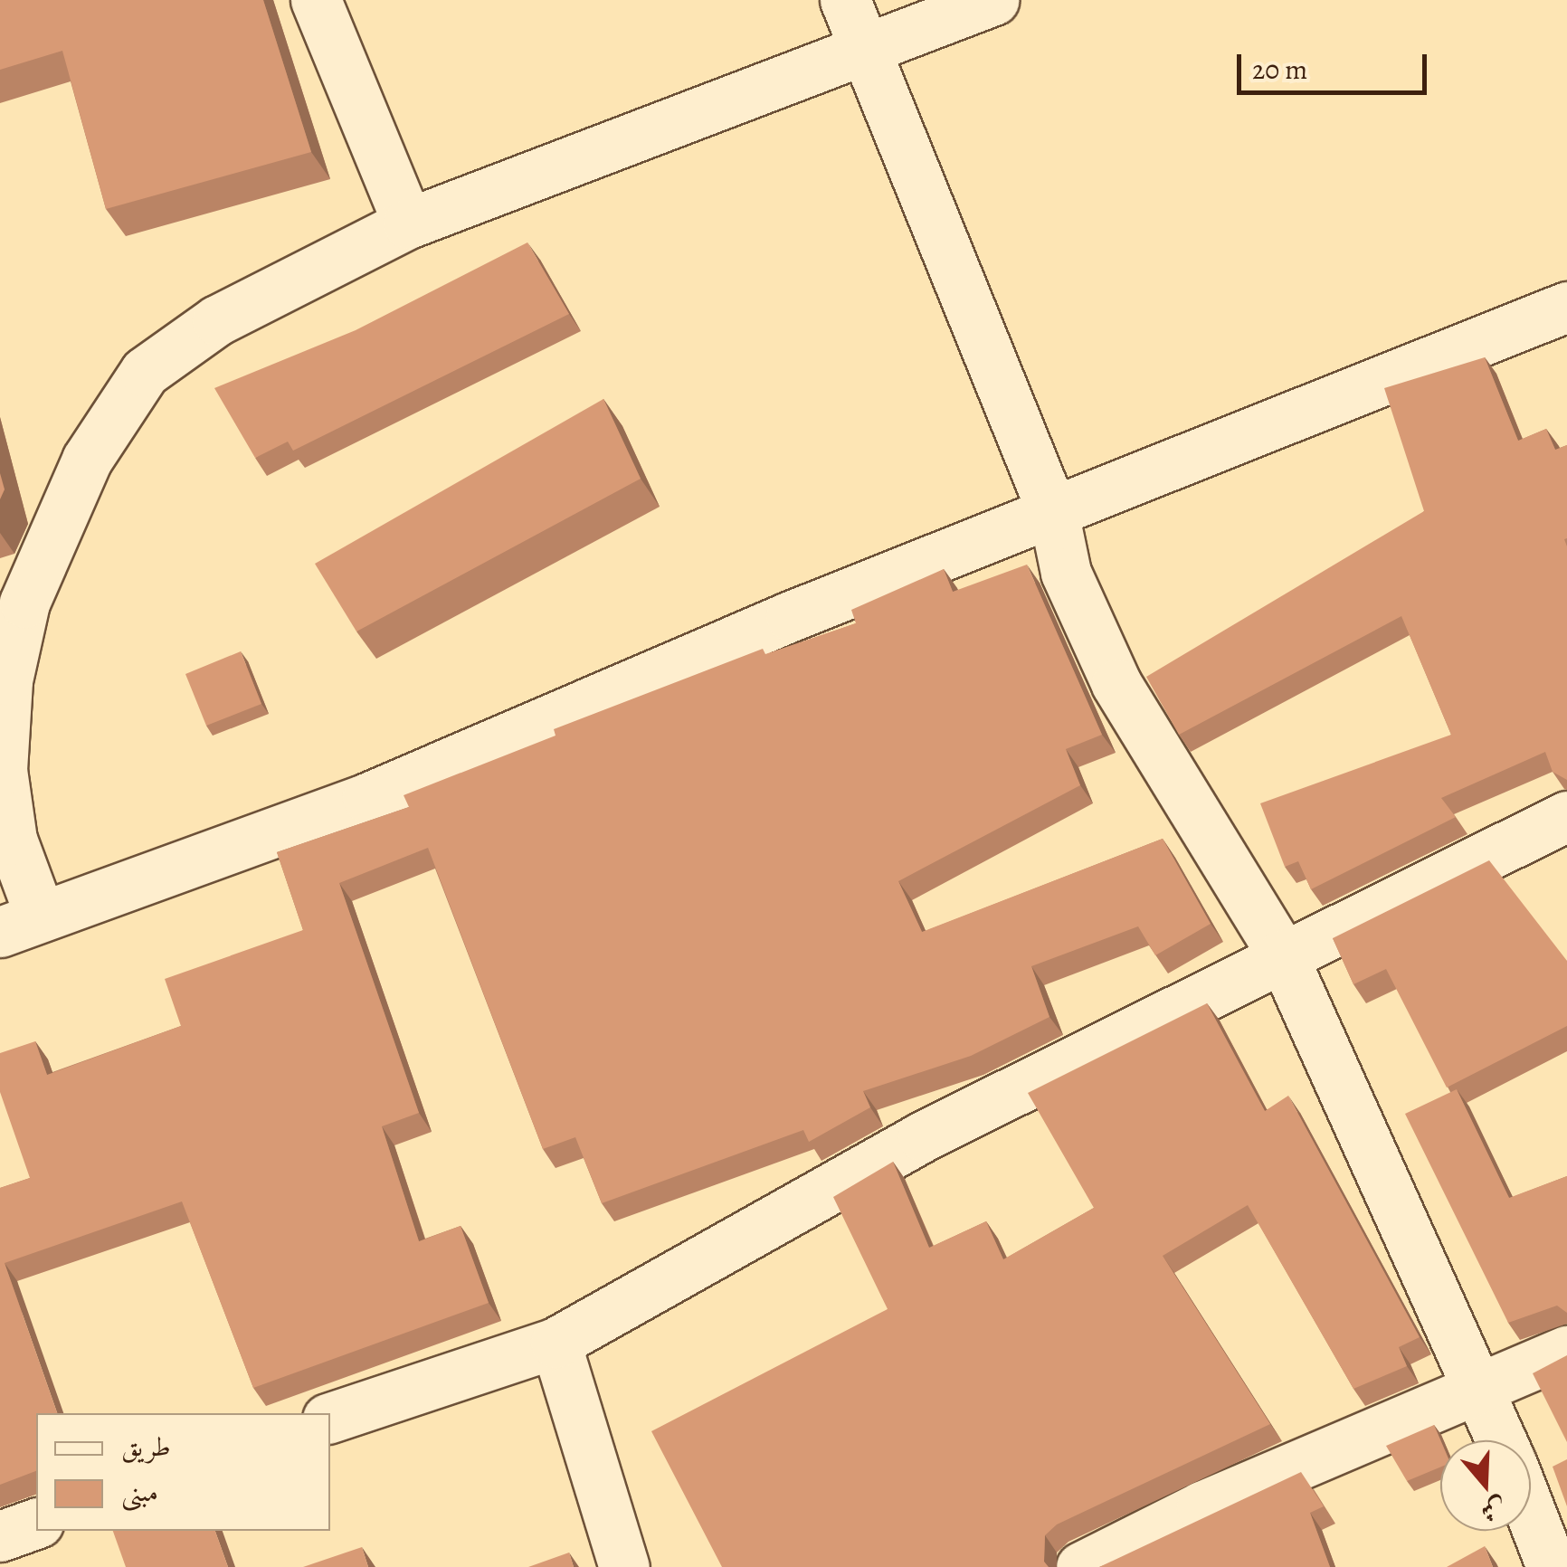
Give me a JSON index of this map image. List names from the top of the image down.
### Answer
{
  "legend": ["طريق", "مبنى"],
  "scale_bar": "20 m",
  "north": "bottom"
}
